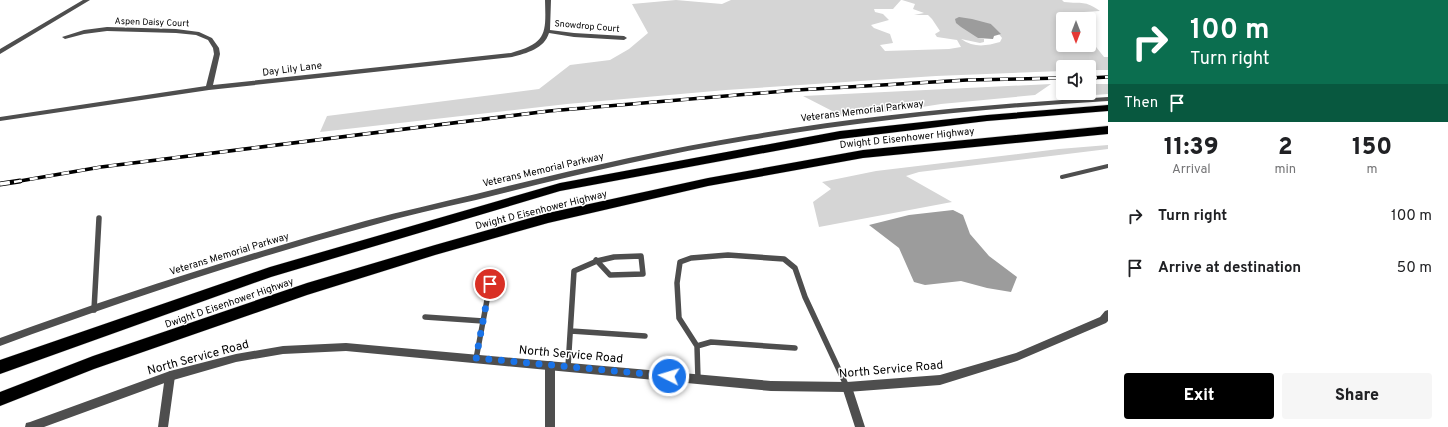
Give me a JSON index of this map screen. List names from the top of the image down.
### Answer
{
  "streets": {
    "highway": ["Dwight D Eisenhower Highway"],
    "street": [
      "Aspen Daisy Court",
      "Snowdrop Court",
      "Day Lily Lane",
      "Veterans Memorial Parkway",
      "North Service Road"
    ]
  },
  "crossings": [
    ["Aspen Daisy Court", "Day Lily Lane"],
    ["Snowdrop Court", "Day Lily Lane"]
  ],
  "north": "bottom",
  "page": {
    "turn": ["100 m", "Turn right"],
    "then": "Then",
    "eta": [
      "11:39",
      "Arrival",
      "2",
      "min",
      "150",
      "m"
    ],
    "list": [
      {
        "name": "Turn right",
        "value": "100 m"
      },
      {
        "name": "Arrive at destination",
        "value": "50 m"
      }
    ],
    "buttons": ["Exit", "Share"]
  }
}
